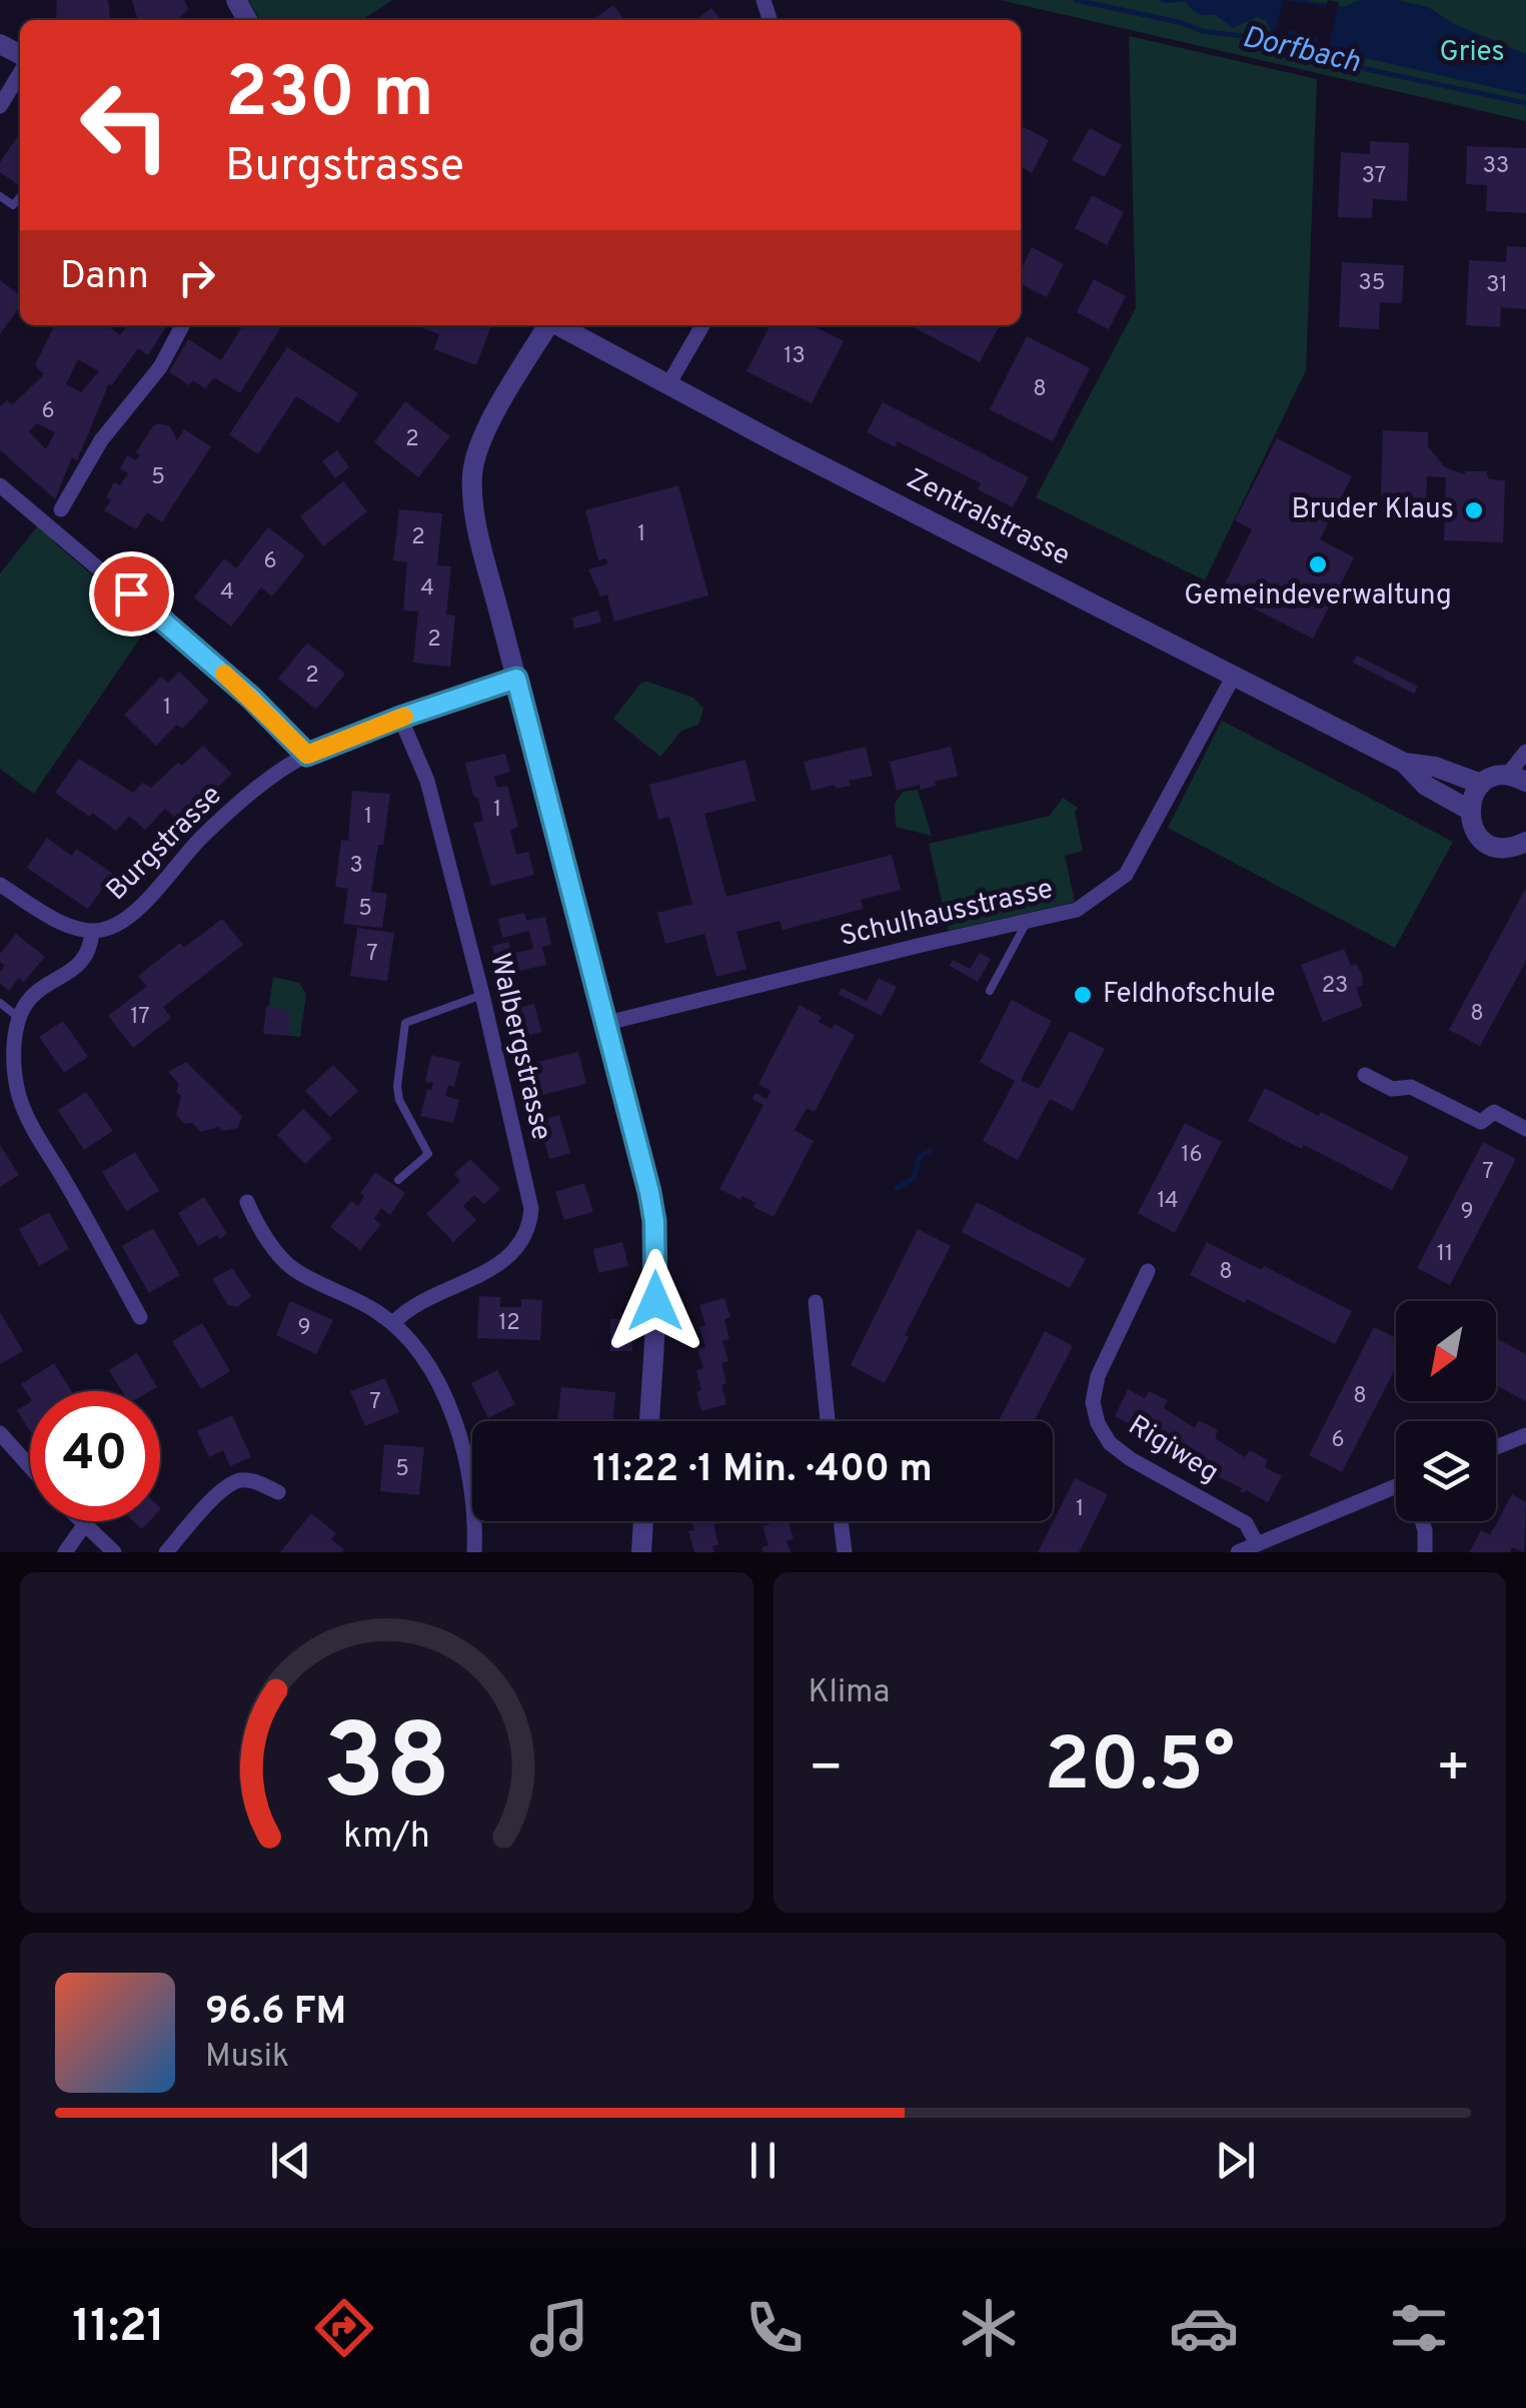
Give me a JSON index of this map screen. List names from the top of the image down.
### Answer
{
  "streets": {
    "street": [
      "Zentralstrasse",
      "Burgstrasse",
      "Schulhausstrasse",
      "Walbergstrasse",
      "Rigiweg"
    ]
  },
  "crossings": [
    ["Zentralstrasse", "Schulhausstrasse"],
    ["Burgstrasse", "Walbergstrasse"]
  ],
  "water": ["Dorfbach"],
  "parks": ["Gries"],
  "places": ["Bruder Klaus", "Gemeindeverwaltung", "Feldhofschule"],
  "house_numbers": [
    "33",
    "37",
    "35",
    "31",
    "13",
    "8",
    "6",
    "2",
    "5",
    "1",
    "2",
    "6",
    "4",
    "4",
    "2",
    "2",
    "1",
    "1",
    "1",
    "3",
    "5",
    "7",
    "23",
    "8",
    "17",
    "16",
    "7",
    "14",
    "9",
    "11",
    "8",
    "12",
    "9",
    "8",
    "7",
    "6",
    "5",
    "1"
  ],
  "north": "bottom left",
  "page": {
    "turn": ["230 m", "Burgstrasse"],
    "then": "Dann",
    "limit": "40",
    "trip": "11:22 · 1 Min. · 400 m",
    "tile": "Klima",
    "heat": ["−", "20.5°", "+"],
    "song": ["96.6 FM", "Musik"],
    "tabs": "11:21",
    "gauge": ["38", "km/h"]
  }
}
